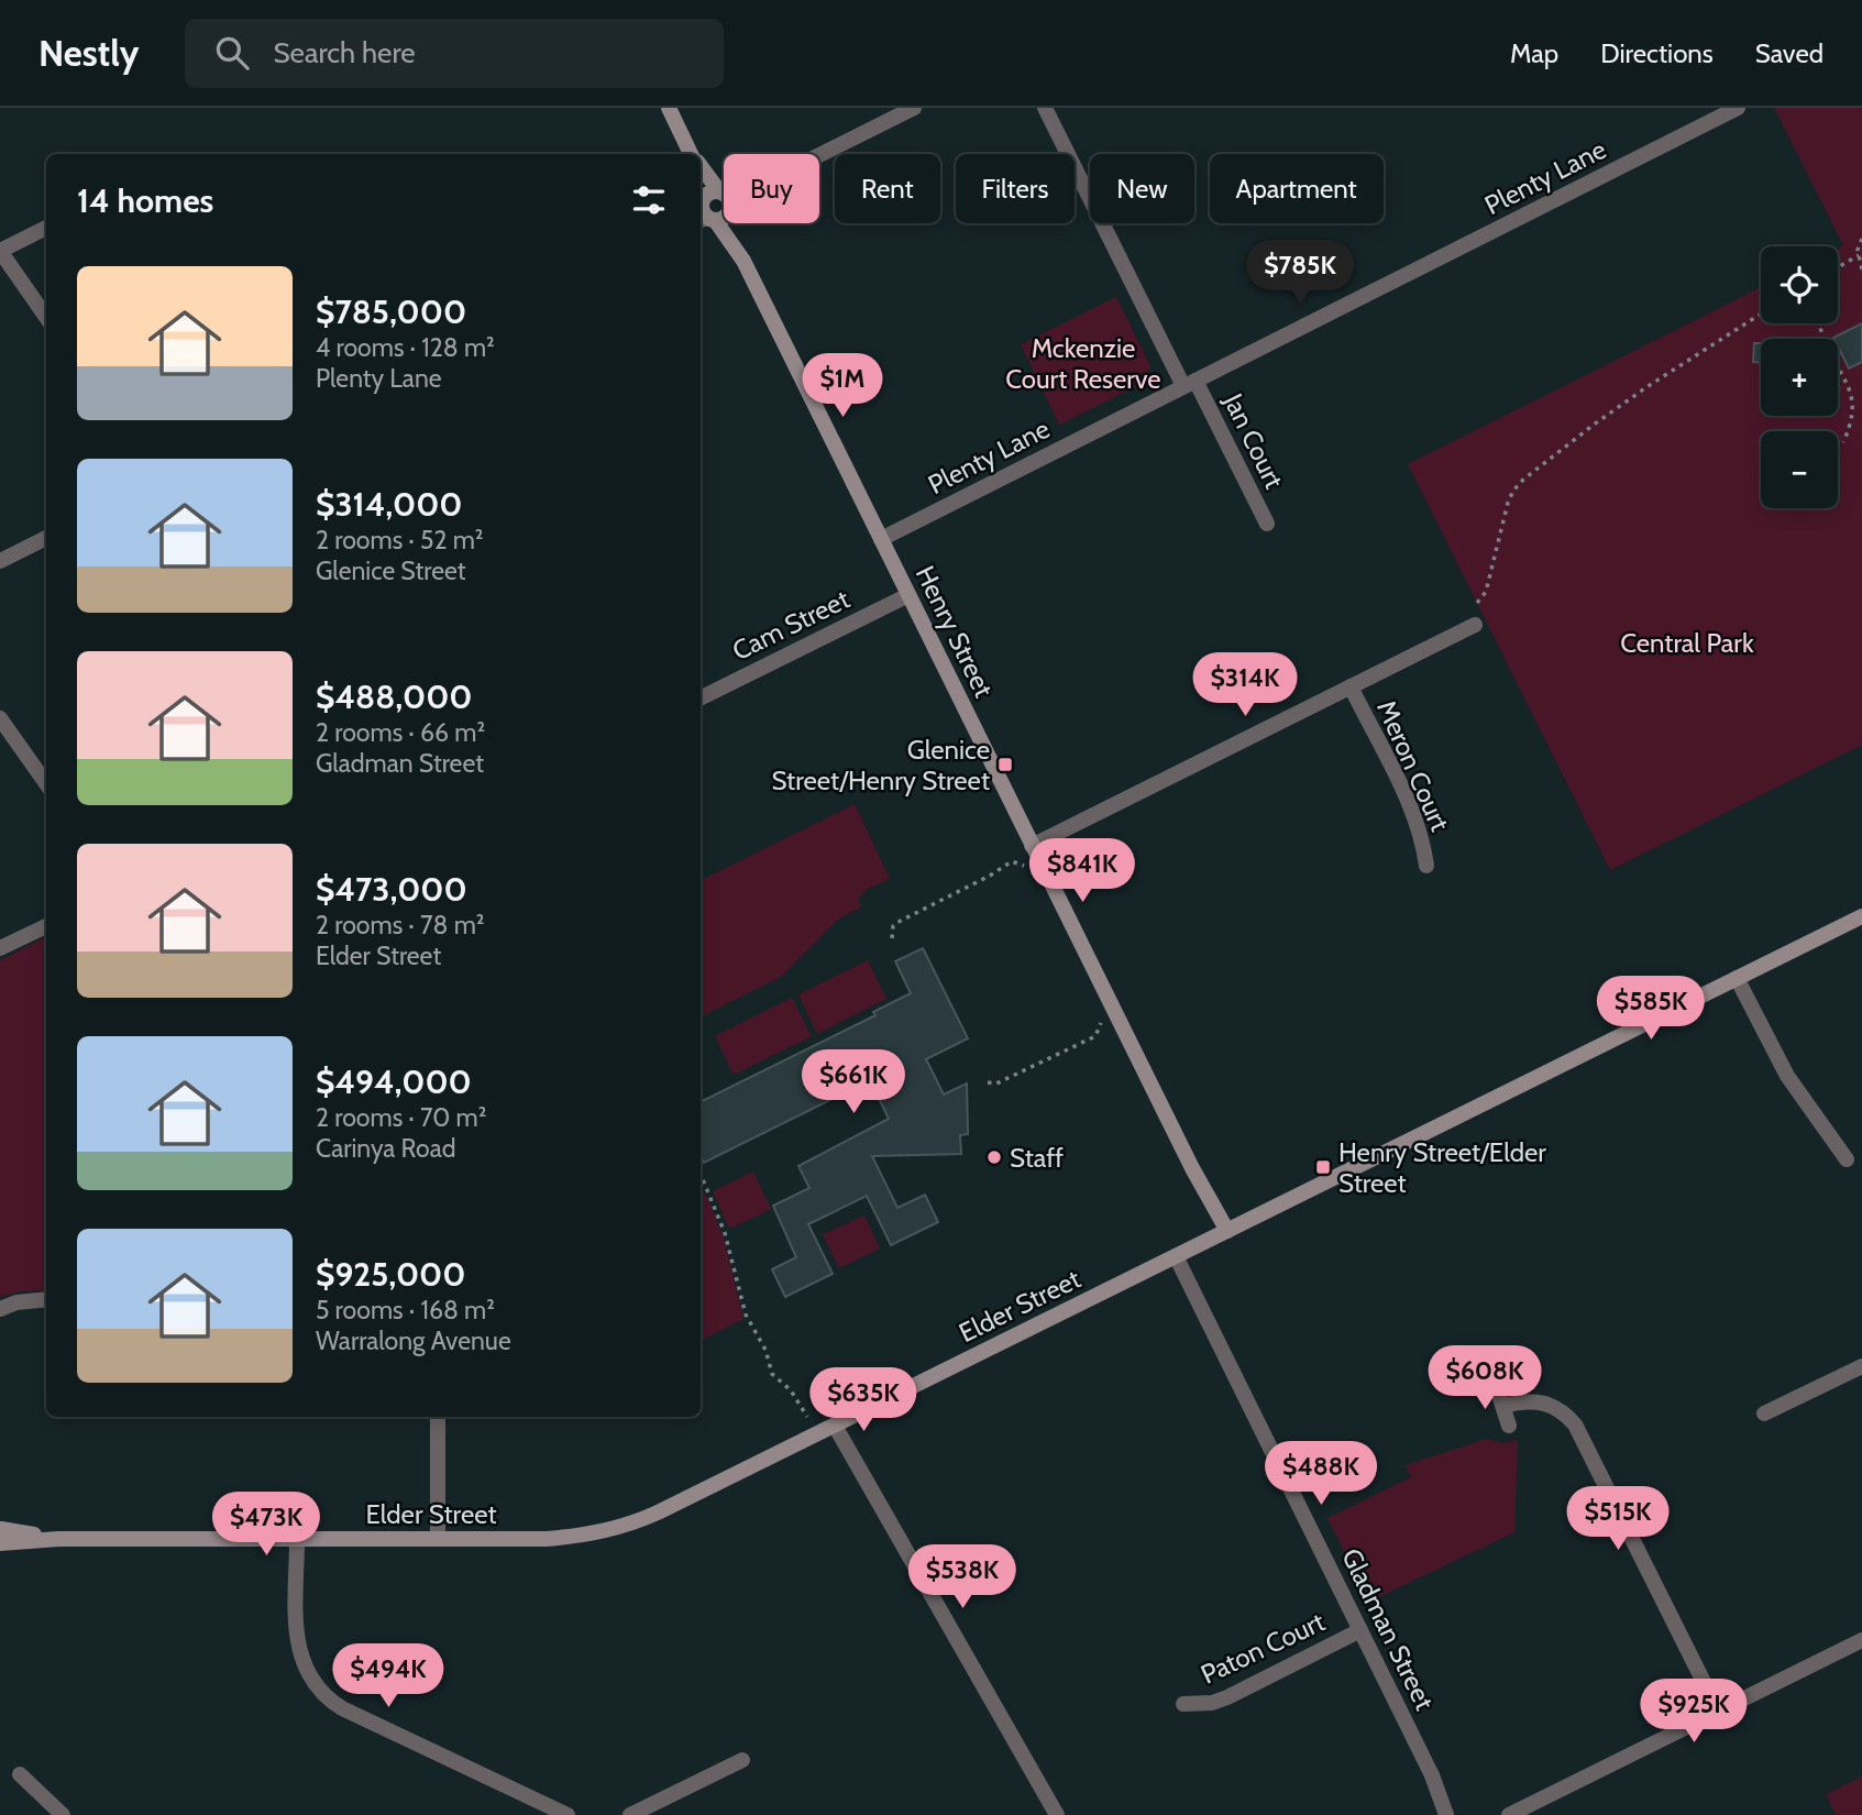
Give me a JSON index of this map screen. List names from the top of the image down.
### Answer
{
  "streets": {
    "street": [
      "Plenty Lane",
      "Jan Court",
      "Cam Street",
      "Henry Street",
      "Meron Court",
      "Elder Street",
      "Gladman Street",
      "Paton Court"
    ]
  },
  "crossings": [
    ["Plenty Lane", "Jan Court"],
    ["Plenty Lane", "Henry Street"],
    ["Cam Street", "Henry Street"],
    ["Henry Street", "Elder Street"],
    ["Elder Street", "Gladman Street"],
    ["Gladman Street", "Paton Court"]
  ],
  "parks": ["Mckenzie Court Reserve", "Central Park"],
  "places": {
    "transit": ["Glenice Street/Henry Street", "Henry Street/Elder Street"],
    "other": ["Staff"]
  },
  "page": {
    "header": "Nestly",
    "search": "Search here",
    "nav": ["Map", "Directions", "Saved"],
    "chip": [
      "Buy",
      "Rent",
      "Filters",
      "New",
      "Apartment"
    ],
    "heading": "14 homes",
    "price": [
      "$785K",
      "$1M",
      "$314K",
      "$841K",
      "$585K",
      "$661K",
      "$608K",
      "$635K",
      "$488K",
      "$515K",
      "$473K",
      "$538K",
      "$494K",
      "$925K"
    ],
    "map_buttons": ["+", "−"],
    "list": [
      {
        "name": "$785,000",
        "note": "4 rooms · 128 m² · Plenty Lane"
      },
      {
        "name": "$314,000",
        "note": "2 rooms · 52 m² · Glenice Street"
      },
      {
        "name": "$488,000",
        "note": "2 rooms · 66 m² · Gladman Street"
      },
      {
        "name": "$473,000",
        "note": "2 rooms · 78 m² · Elder Street"
      },
      {
        "name": "$494,000",
        "note": "2 rooms · 70 m² · Carinya Road"
      },
      {
        "name": "$925,000",
        "note": "5 rooms · 168 m² · Warralong Avenue"
      }
    ]
  }
}
